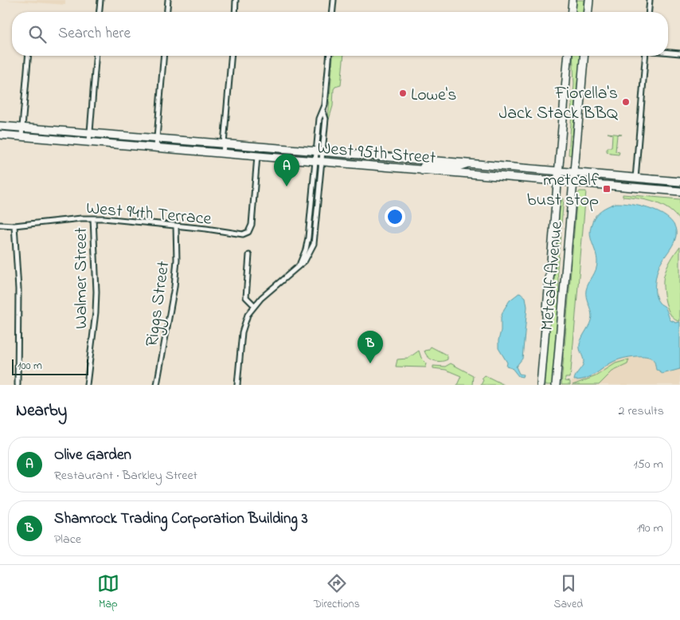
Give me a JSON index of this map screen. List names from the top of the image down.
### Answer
{
  "streets": {
    "main road": ["West 95th Street", "Metcalf Avenue"],
    "street": ["West 94th Terrace", "Walmer Street", "Riggs Street"]
  },
  "crossings": [
    ["West 95th Street", "West 94th Terrace"],
    ["West 95th Street", "Metcalf Avenue"],
    ["West 94th Terrace", "Walmer Street"],
    ["West 94th Terrace", "Riggs Street"]
  ],
  "places": {
    "other": ["Lowe's", "Fiorella's Jack Stack BBQ"],
    "transit": ["metcalf bust stop"]
  },
  "scale_bar": "100 m",
  "page": {
    "search": "Search here",
    "pins": ["A", "B"],
    "scale": "100 m",
    "heading": ["Nearby", "2 results"],
    "list": [
      {
        "mark": "A",
        "name": "Olive Garden",
        "note": "Restaurant · Barkley Street",
        "value": "150 m"
      },
      {
        "mark": "B",
        "name": "Shamrock Trading Corporation Building 3",
        "note": "Place",
        "value": "190 m"
      }
    ],
    "nav": ["Map", "Directions", "Saved"]
  }
}
